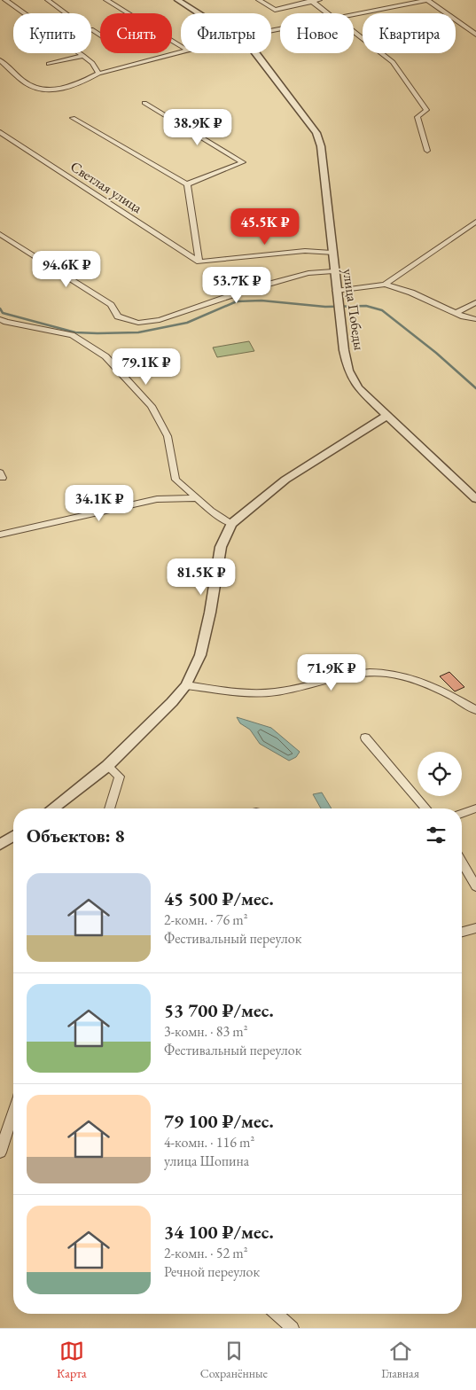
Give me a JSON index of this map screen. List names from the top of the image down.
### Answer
{
  "streets": {
    "street": ["Светлая улица", "улица Победы"]
  },
  "page": {
    "chip": [
      "Купить",
      "Снять",
      "Фильтры",
      "Новое",
      "Квартира"
    ],
    "price": [
      "38.9K ₽",
      "45.5K ₽",
      "94.6K ₽",
      "53.7K ₽",
      "79.1K ₽",
      "34.1K ₽",
      "81.5K ₽",
      "71.9K ₽"
    ],
    "heading": "Объектов: 8",
    "list": [
      {
        "name": "45 500 ₽/мес.",
        "note": "2-комн. · 76 m² · Фестивальный переулок"
      },
      {
        "name": "53 700 ₽/мес.",
        "note": "3-комн. · 83 m² · Фестивальный переулок"
      },
      {
        "name": "79 100 ₽/мес.",
        "note": "4-комн. · 116 m² · улица Шопина"
      },
      {
        "name": "34 100 ₽/мес.",
        "note": "2-комн. · 52 m² · Речной переулок"
      }
    ],
    "tabs": ["Карта", "Сохранённые", "Главная"]
  }
}
